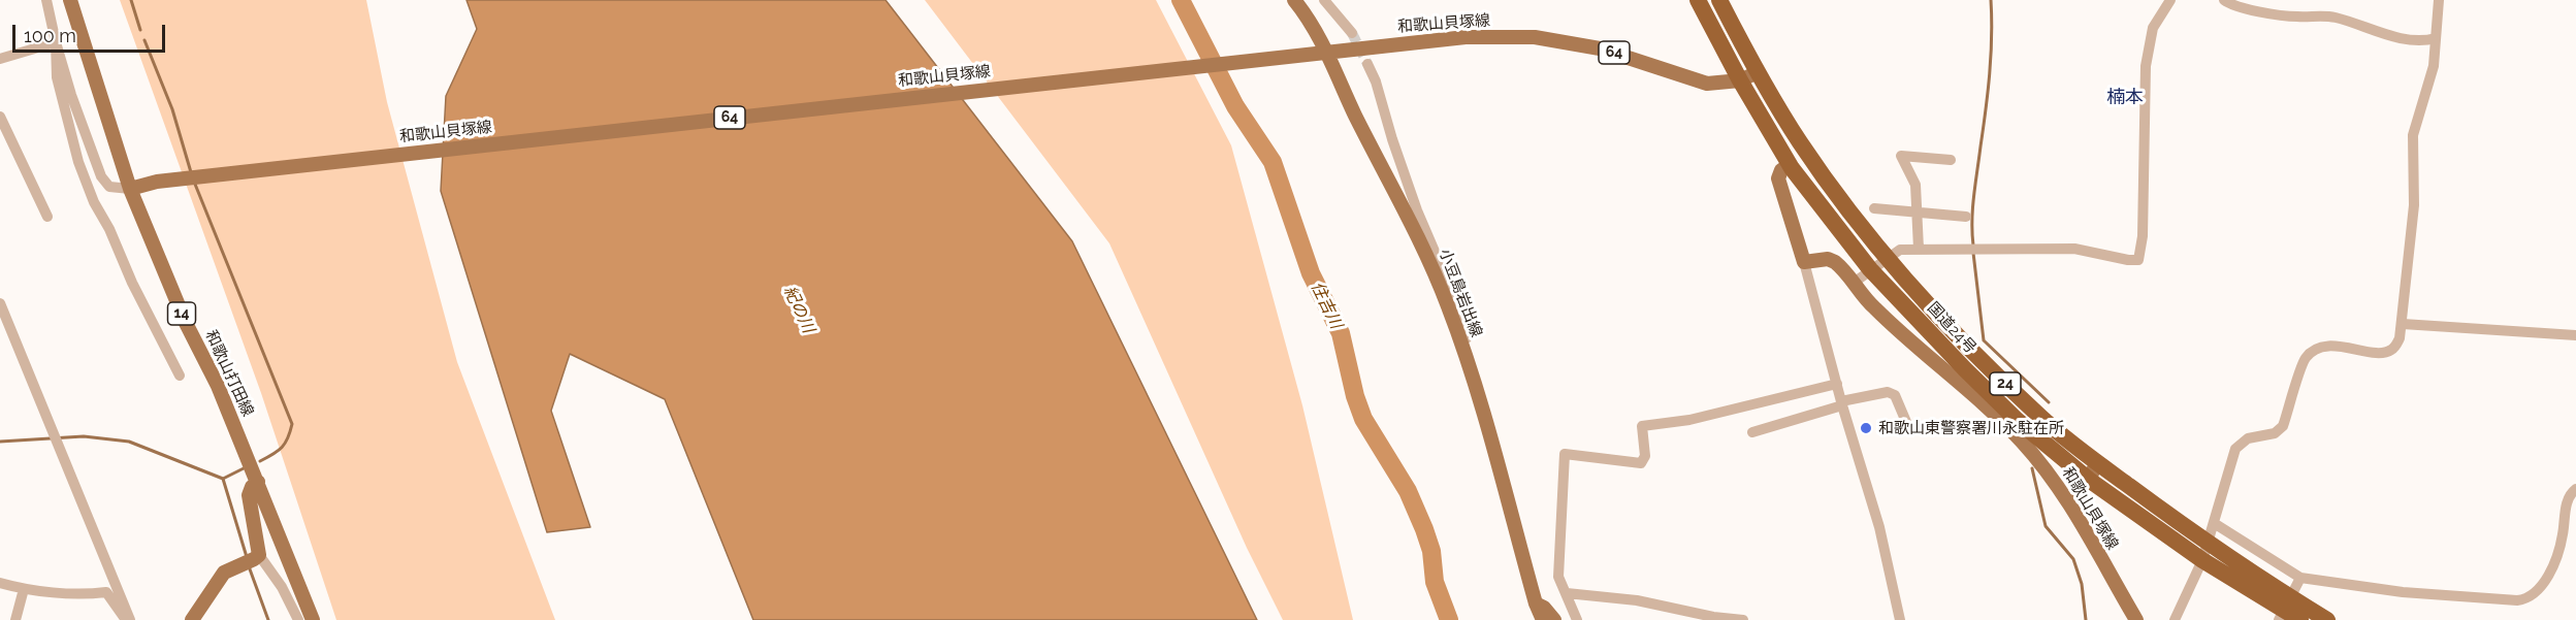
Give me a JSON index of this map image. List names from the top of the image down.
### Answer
{
  "streets": {
    "highway": ["国道24号", "24"],
    "main road": [
      "和歌山貝塚線",
      "64",
      "小豆島岩出線",
      "14",
      "和歌山打田線"
    ]
  },
  "crossings": [
    ["和歌山貝塚線", "小豆島岩出線"],
    ["和歌山貝塚線", "国道24号"],
    ["和歌山貝塚線", "和歌山打田線"]
  ],
  "districts": ["楠本"],
  "water": ["住吉川", "紀の川"],
  "places": ["和歌山東警察署川永駐在所"],
  "scale_bar": "100 m"
}
